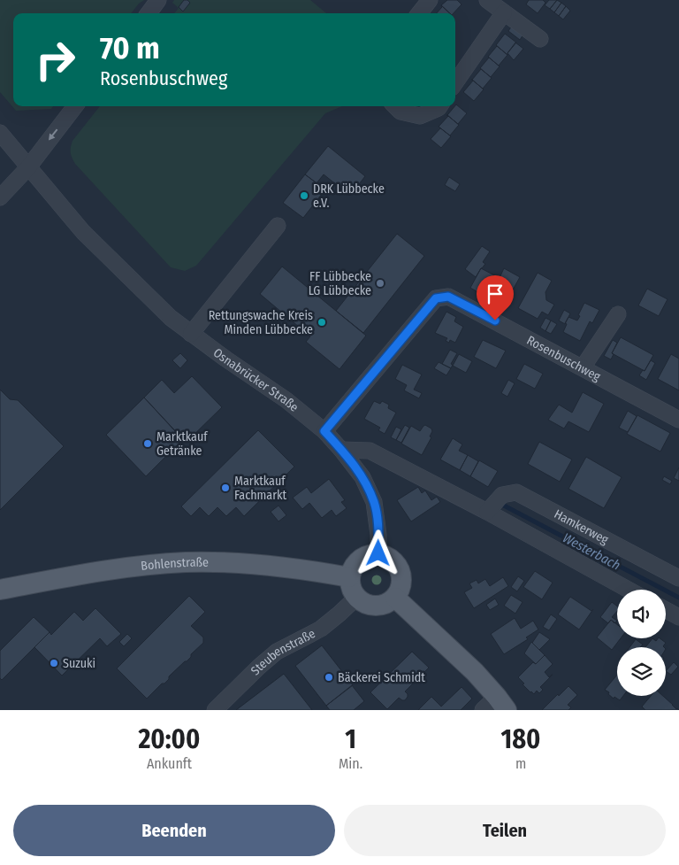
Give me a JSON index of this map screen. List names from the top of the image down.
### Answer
{
  "streets": {
    "main road": ["Bohlenstraße"],
    "street": [
      "Rosenbuschweg",
      "Osnabrücker Straße",
      "Hamkerweg",
      "Steubenstraße"
    ]
  },
  "crossings": [
    ["Rosenbuschweg", "Osnabrücker Straße"],
    ["Osnabrücker Straße", "Bohlenstraße"],
    ["Osnabrücker Straße", "Steubenstraße"],
    ["Bohlenstraße", "Steubenstraße"]
  ],
  "water": ["Westerbach"],
  "places": [
    "DRK Lübbecke e.V.",
    "FF Lübbecke LG Lübbecke",
    "Rettungswache Kreis Minden Lübbecke",
    "Marktkauf Getränke",
    "Marktkauf Fachmarkt",
    "Suzuki",
    "Bäckerei Schmidt"
  ],
  "page": {
    "turn": ["70 m", "Rosenbuschweg"],
    "eta": [
      "20:00",
      "Ankunft",
      "1",
      "Min.",
      "180",
      "m"
    ],
    "buttons": ["Beenden", "Teilen"]
  }
}
